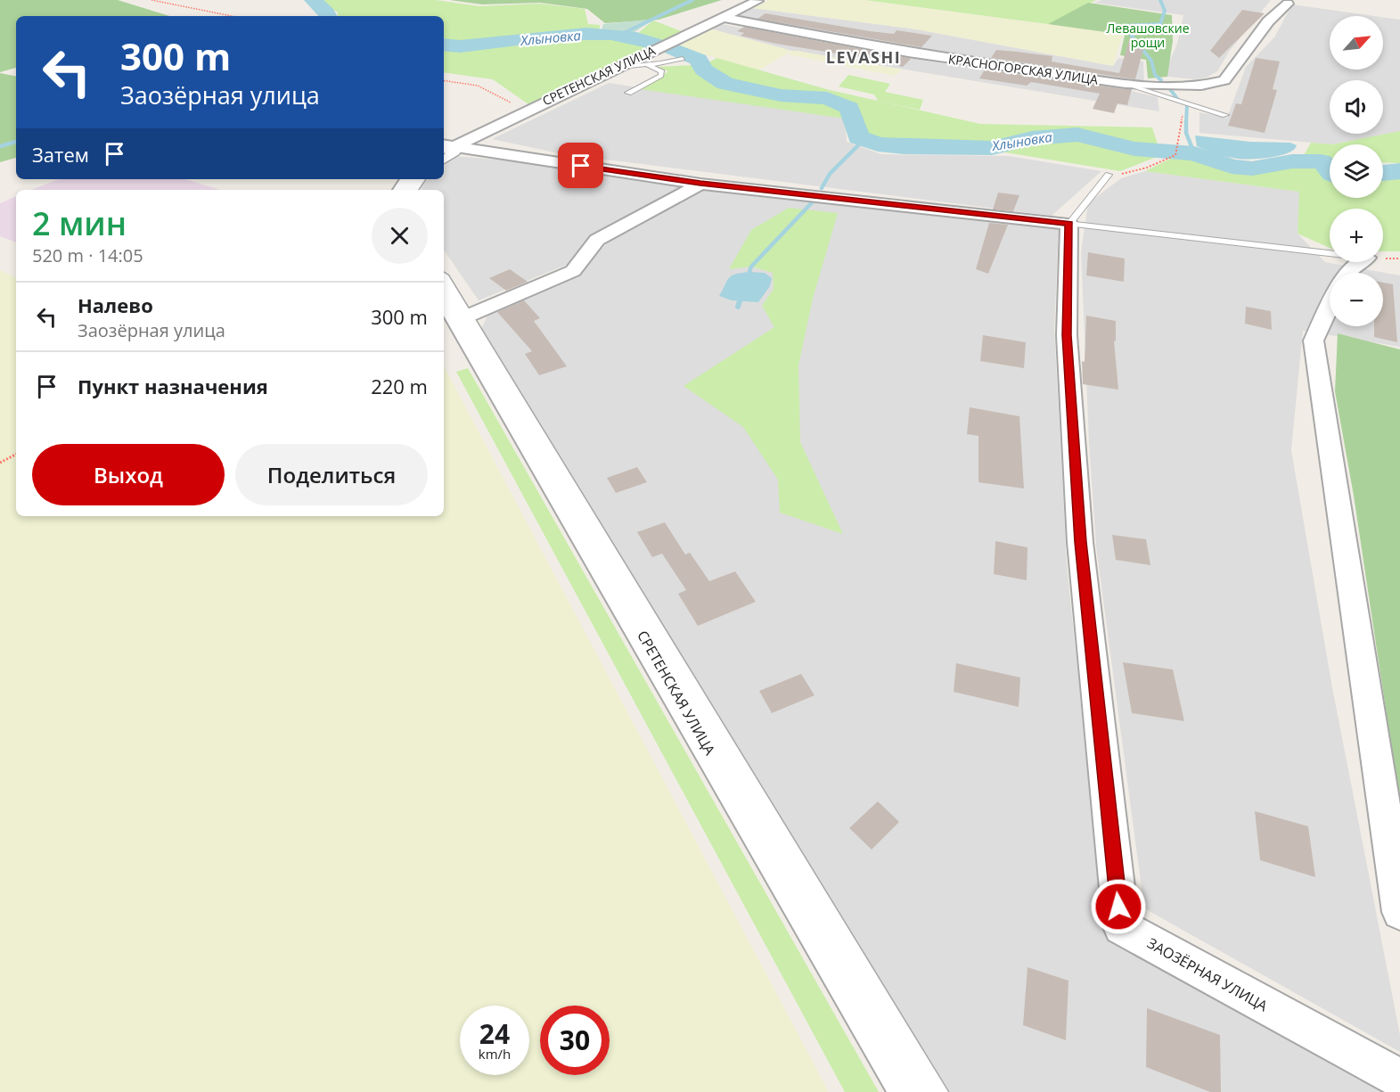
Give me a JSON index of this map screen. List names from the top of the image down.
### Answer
{
  "streets": {
    "street": ["КРАСНОГОРСКАЯ УЛИЦА", "СРЕТЕНСКАЯ УЛИЦА", "ЗАОЗЁРНАЯ УЛИЦА"]
  },
  "crossings": [
    ["КРАСНОГОРСКАЯ УЛИЦА", "СРЕТЕНСКАЯ УЛИЦА"]
  ],
  "districts": ["LEVASHI"],
  "water": ["Хлыновка"],
  "parks": ["Левашовские рощи"],
  "north": "top right",
  "page": {
    "map_buttons": ["+", "−"],
    "turn": ["300 m", "Заозёрная улица"],
    "then": "Затем",
    "heading": ["2 мин", "520 m · 14:05"],
    "list": [
      {
        "name": "Налево",
        "note": "Заозёрная улица",
        "value": "300 m"
      },
      {
        "name": "Пункт назначения",
        "value": "220 m"
      }
    ],
    "buttons": ["Выход", "Поделиться"],
    "speed": "24 km/h",
    "limit": "30"
  }
}
